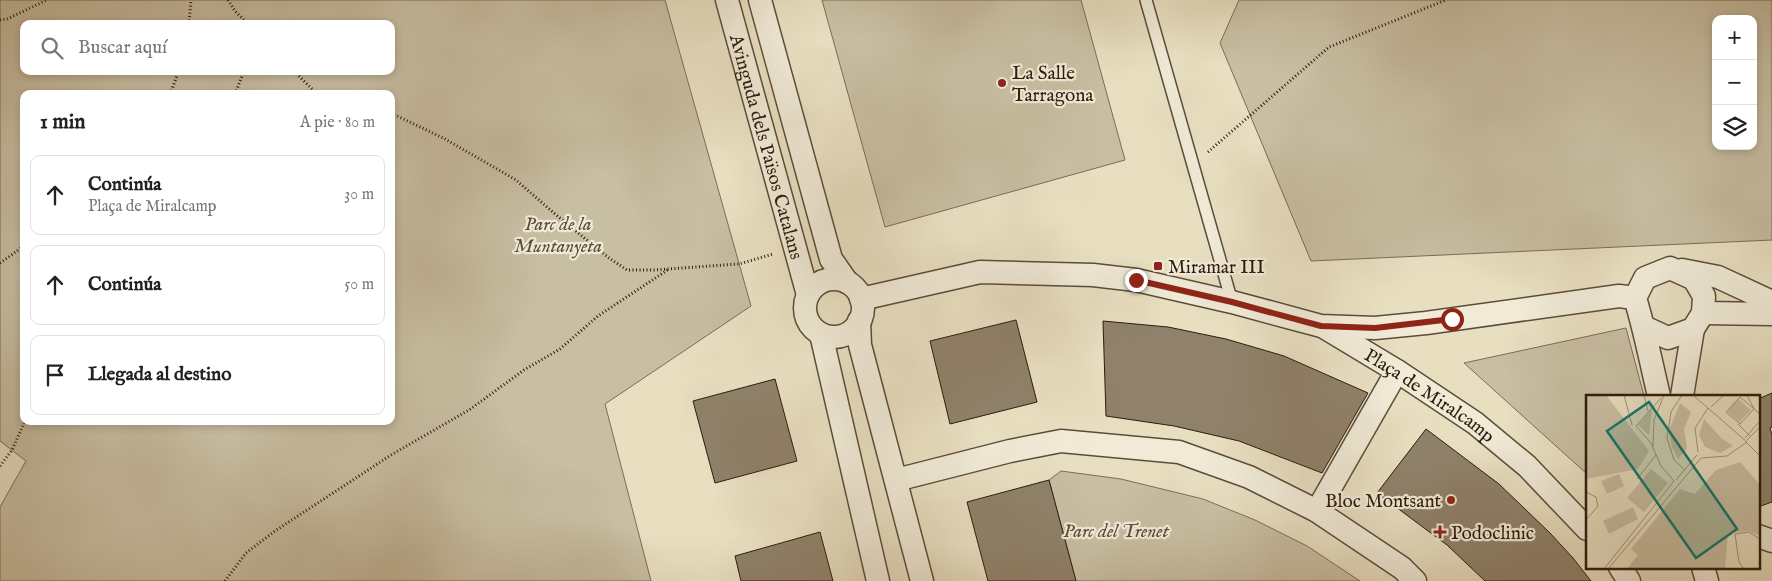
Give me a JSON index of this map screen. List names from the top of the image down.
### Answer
{
  "streets": {
    "street": ["Avinguda dels Països Catalans", "Plaça de Miralcamp"]
  },
  "parks": ["Parc de la Muntanyeta", "Parc del Trenet"],
  "places": {
    "other": ["La Salle Tarragona", "Bloc Montsant"],
    "transit": ["Miramar III"],
    "health": ["Podoclinic"]
  },
  "page": {
    "map_buttons": ["+", "−"],
    "search": "Buscar aquí",
    "heading": ["1 min", "A pie · 80 m"],
    "list": [
      ["Continúa", "Plaça de Miralcamp", "30 m"],
      ["Continúa", "50 m"],
      "Llegada al destino"
    ]
  }
}
